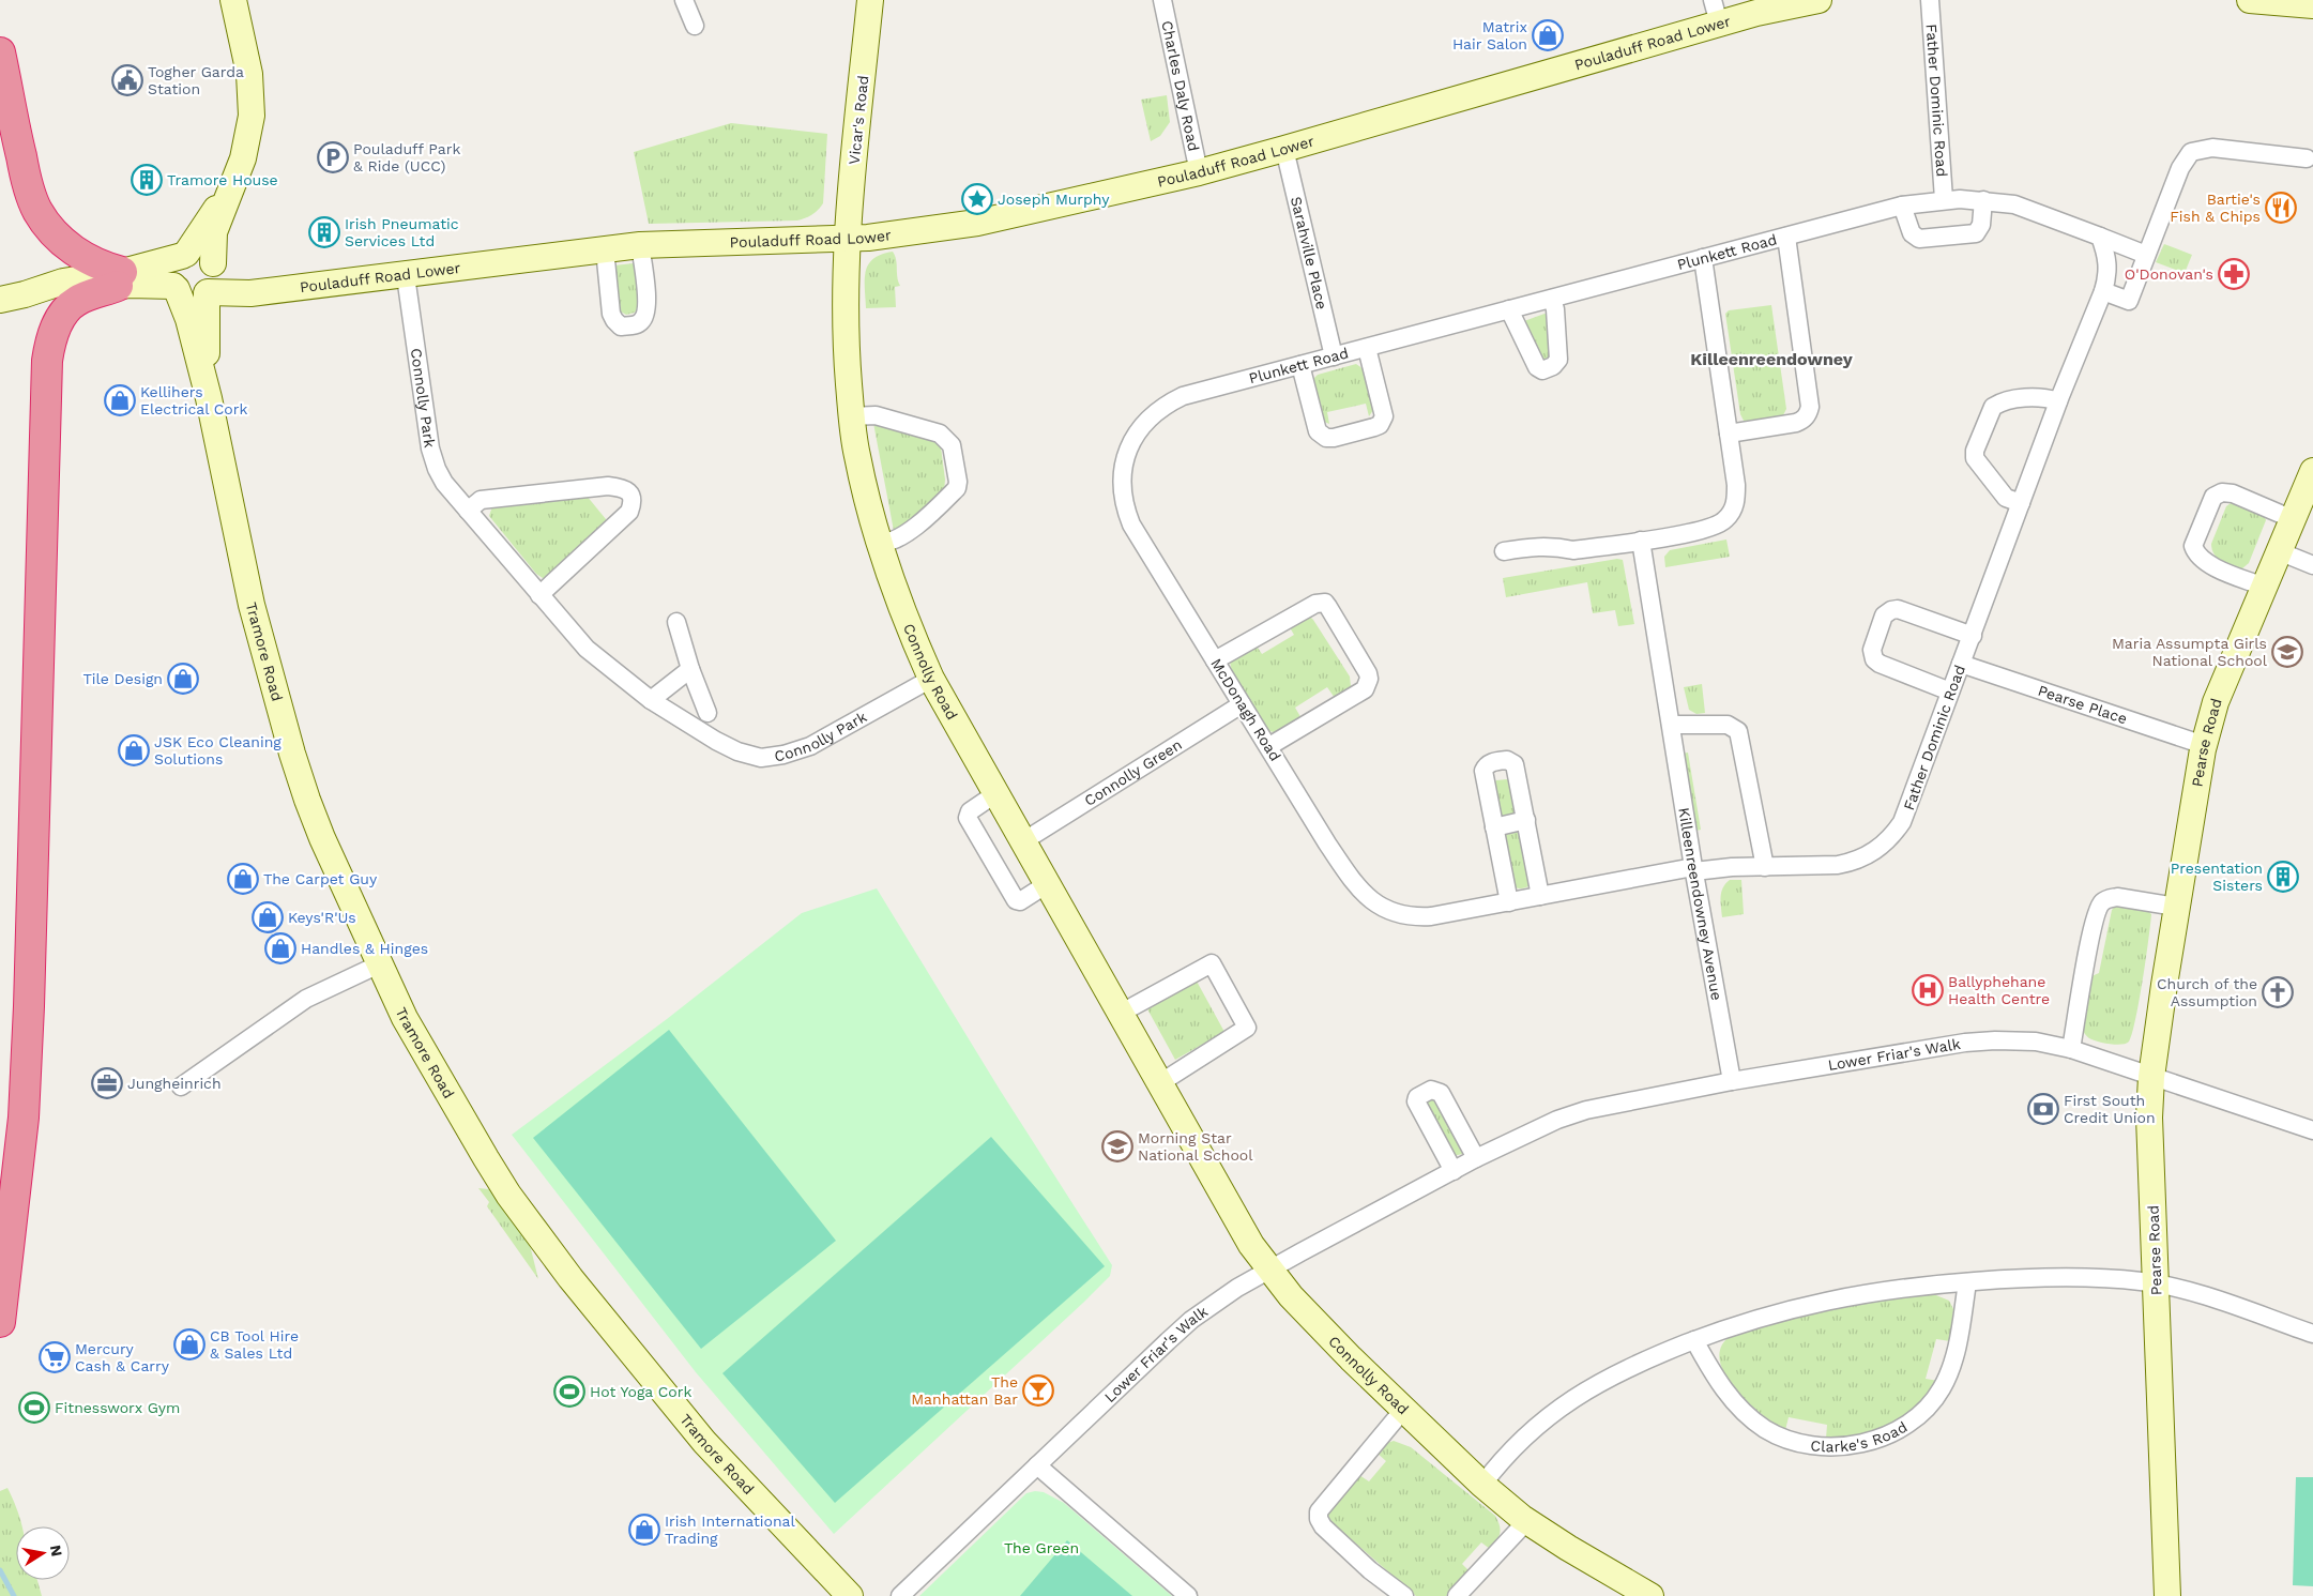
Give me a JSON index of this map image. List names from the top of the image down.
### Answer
{
  "streets": {
    "street": [
      "Pouladuff Road Lower",
      "Charles Daly Road",
      "Father Dominic Road",
      "Vicar's Road",
      "Plunkett Road",
      "Sarahville Place",
      "Connolly Park",
      "Tramore Road",
      "Connolly Road",
      "Pearse Place",
      "McDonagh Road",
      "Pearse Road",
      "Connolly Green",
      "Killeenreendowney Avenue",
      "Lower Friar's Walk",
      "Clarke's Road"
    ]
  },
  "crossings": [
    ["Pouladuff Road Lower", "Charles Daly Road"],
    ["Pouladuff Road Lower", "Vicar's Road"],
    ["Pouladuff Road Lower", "Sarahville Place"],
    ["Pouladuff Road Lower", "Connolly Park"],
    ["Pouladuff Road Lower", "Tramore Road"],
    ["Pouladuff Road Lower", "Connolly Road"],
    ["Father Dominic Road", "Pearse Place"],
    ["Father Dominic Road", "McDonagh Road"],
    ["Father Dominic Road", "Killeenreendowney Avenue"],
    ["Vicar's Road", "Connolly Road"],
    ["Plunkett Road", "Sarahville Place"],
    ["Plunkett Road", "McDonagh Road"],
    ["Connolly Park", "Connolly Road"],
    ["Connolly Road", "Connolly Green"],
    ["Connolly Road", "Lower Friar's Walk"],
    ["Pearse Place", "Pearse Road"],
    ["McDonagh Road", "Connolly Green"],
    ["McDonagh Road", "Killeenreendowney Avenue"],
    ["Pearse Road", "Lower Friar's Walk"],
    ["Killeenreendowney Avenue", "Lower Friar's Walk"]
  ],
  "districts": ["Killeenreendowney"],
  "parks": ["The Green"],
  "places": {
    "shop": [
      "Matrix Hair Salon",
      "Kellihers Electrical Cork",
      "Tile Design",
      "JSK Eco Cleaning Solutions",
      "The Carpet Guy",
      "Keys'R'Us",
      "Handles & Hinges",
      "CB Tool Hire & Sales Ltd",
      "Irish International Trading"
    ],
    "public building": ["Togher Garda Station"],
    "parking": ["Pouladuff Park & Ride (UCC)"],
    "building": ["Tramore House", "Irish Pneumatic Services Ltd", "Presentation Sisters"],
    "place": ["Joseph Murphy"],
    "restaurant": ["Bartie's Fish & Chips"],
    "pharmacy": ["O'Donovan's"],
    "school or university": ["Maria Assumpta Girls National School", "Morning Star National School"],
    "hospital": ["Ballyphehane Health Centre"],
    "church": ["Church of the Assumption"],
    "office": ["Jungheinrich"],
    "bank": ["First South Credit Union"],
    "supermarket": ["Mercury Cash & Carry"],
    "bar": ["The Manhattan Bar"],
    "sports": ["Hot Yoga Cork", "Fitnessworx Gym"]
  },
  "north": "right"
}
